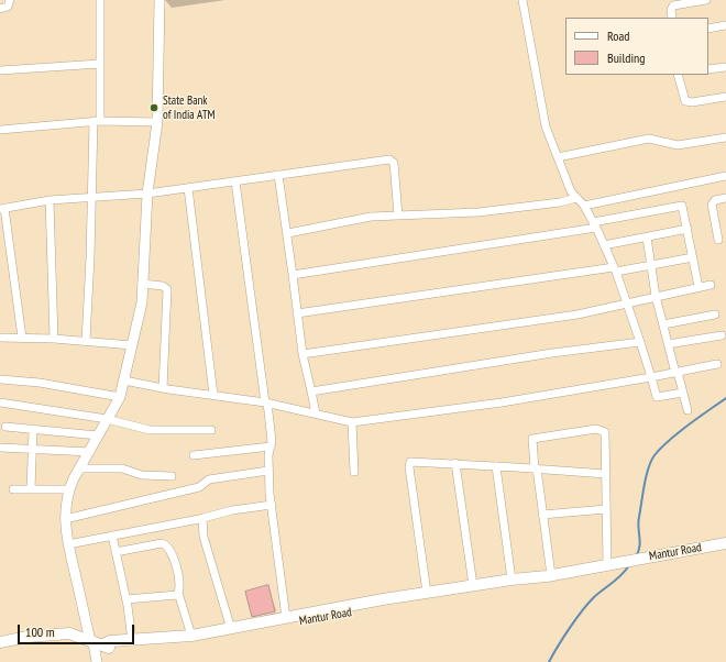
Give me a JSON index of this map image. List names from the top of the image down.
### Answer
{
  "streets": {
    "main road": ["Mantur Road"]
  },
  "places": ["State Bank of India ATM"],
  "legend": ["Road", "Building"],
  "scale_bar": "100 m"
}
